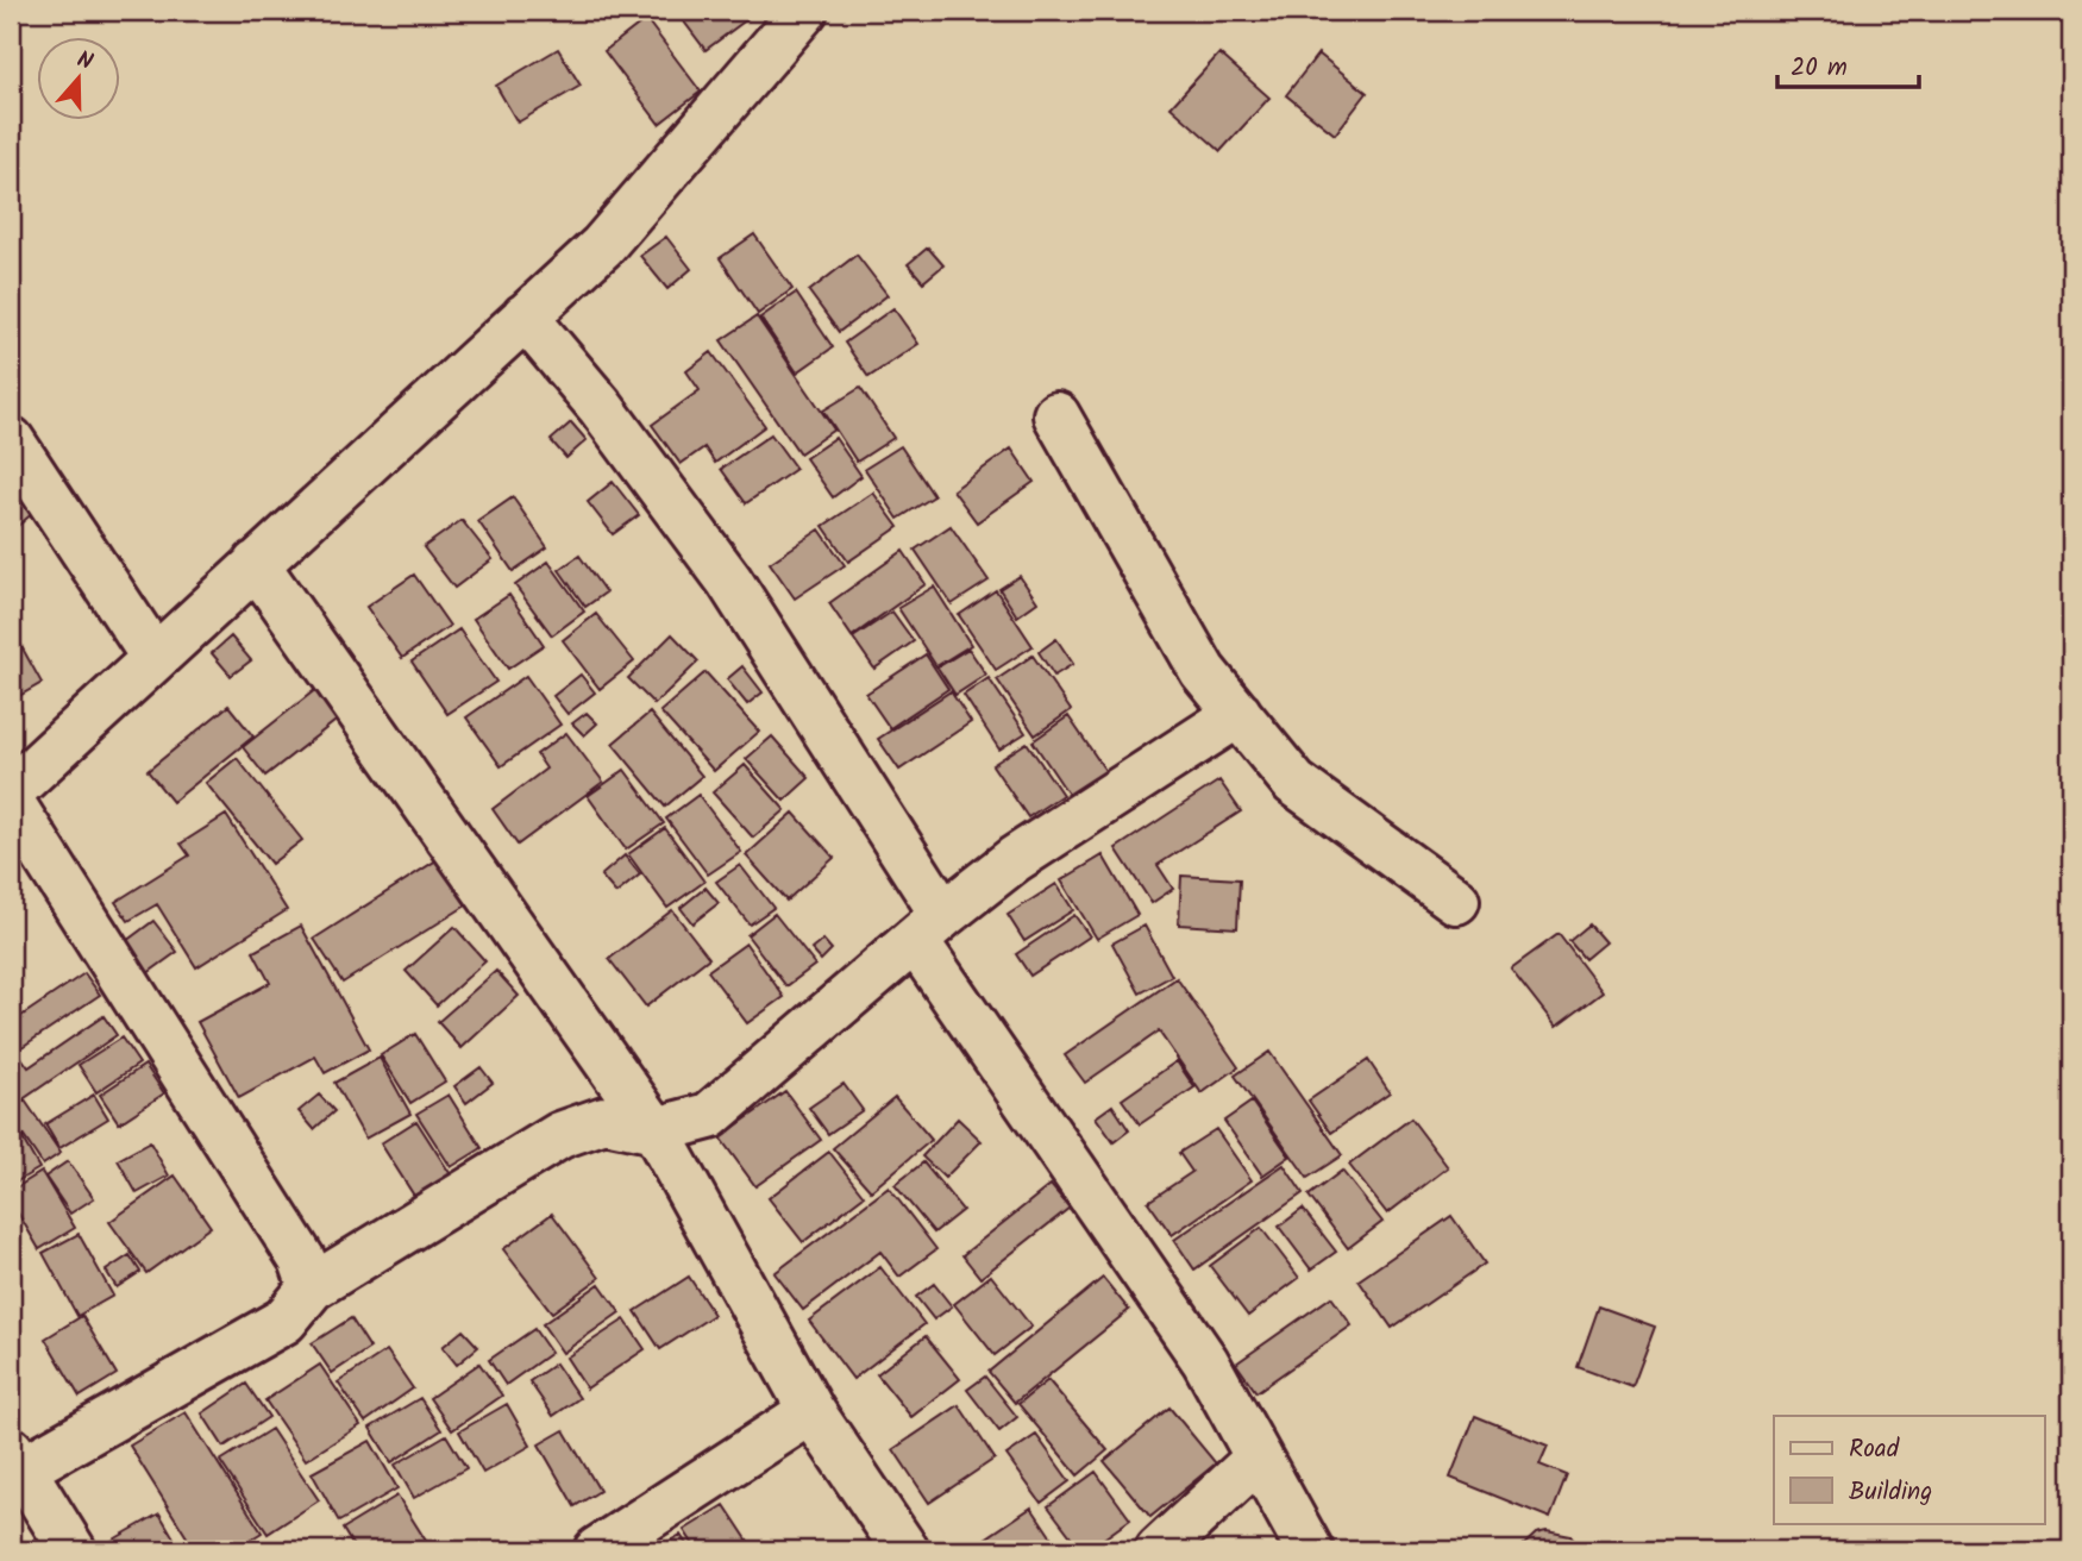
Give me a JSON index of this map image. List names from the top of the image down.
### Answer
{
  "legend": ["Road", "Building"],
  "scale_bar": "20 m",
  "north": "top"
}
